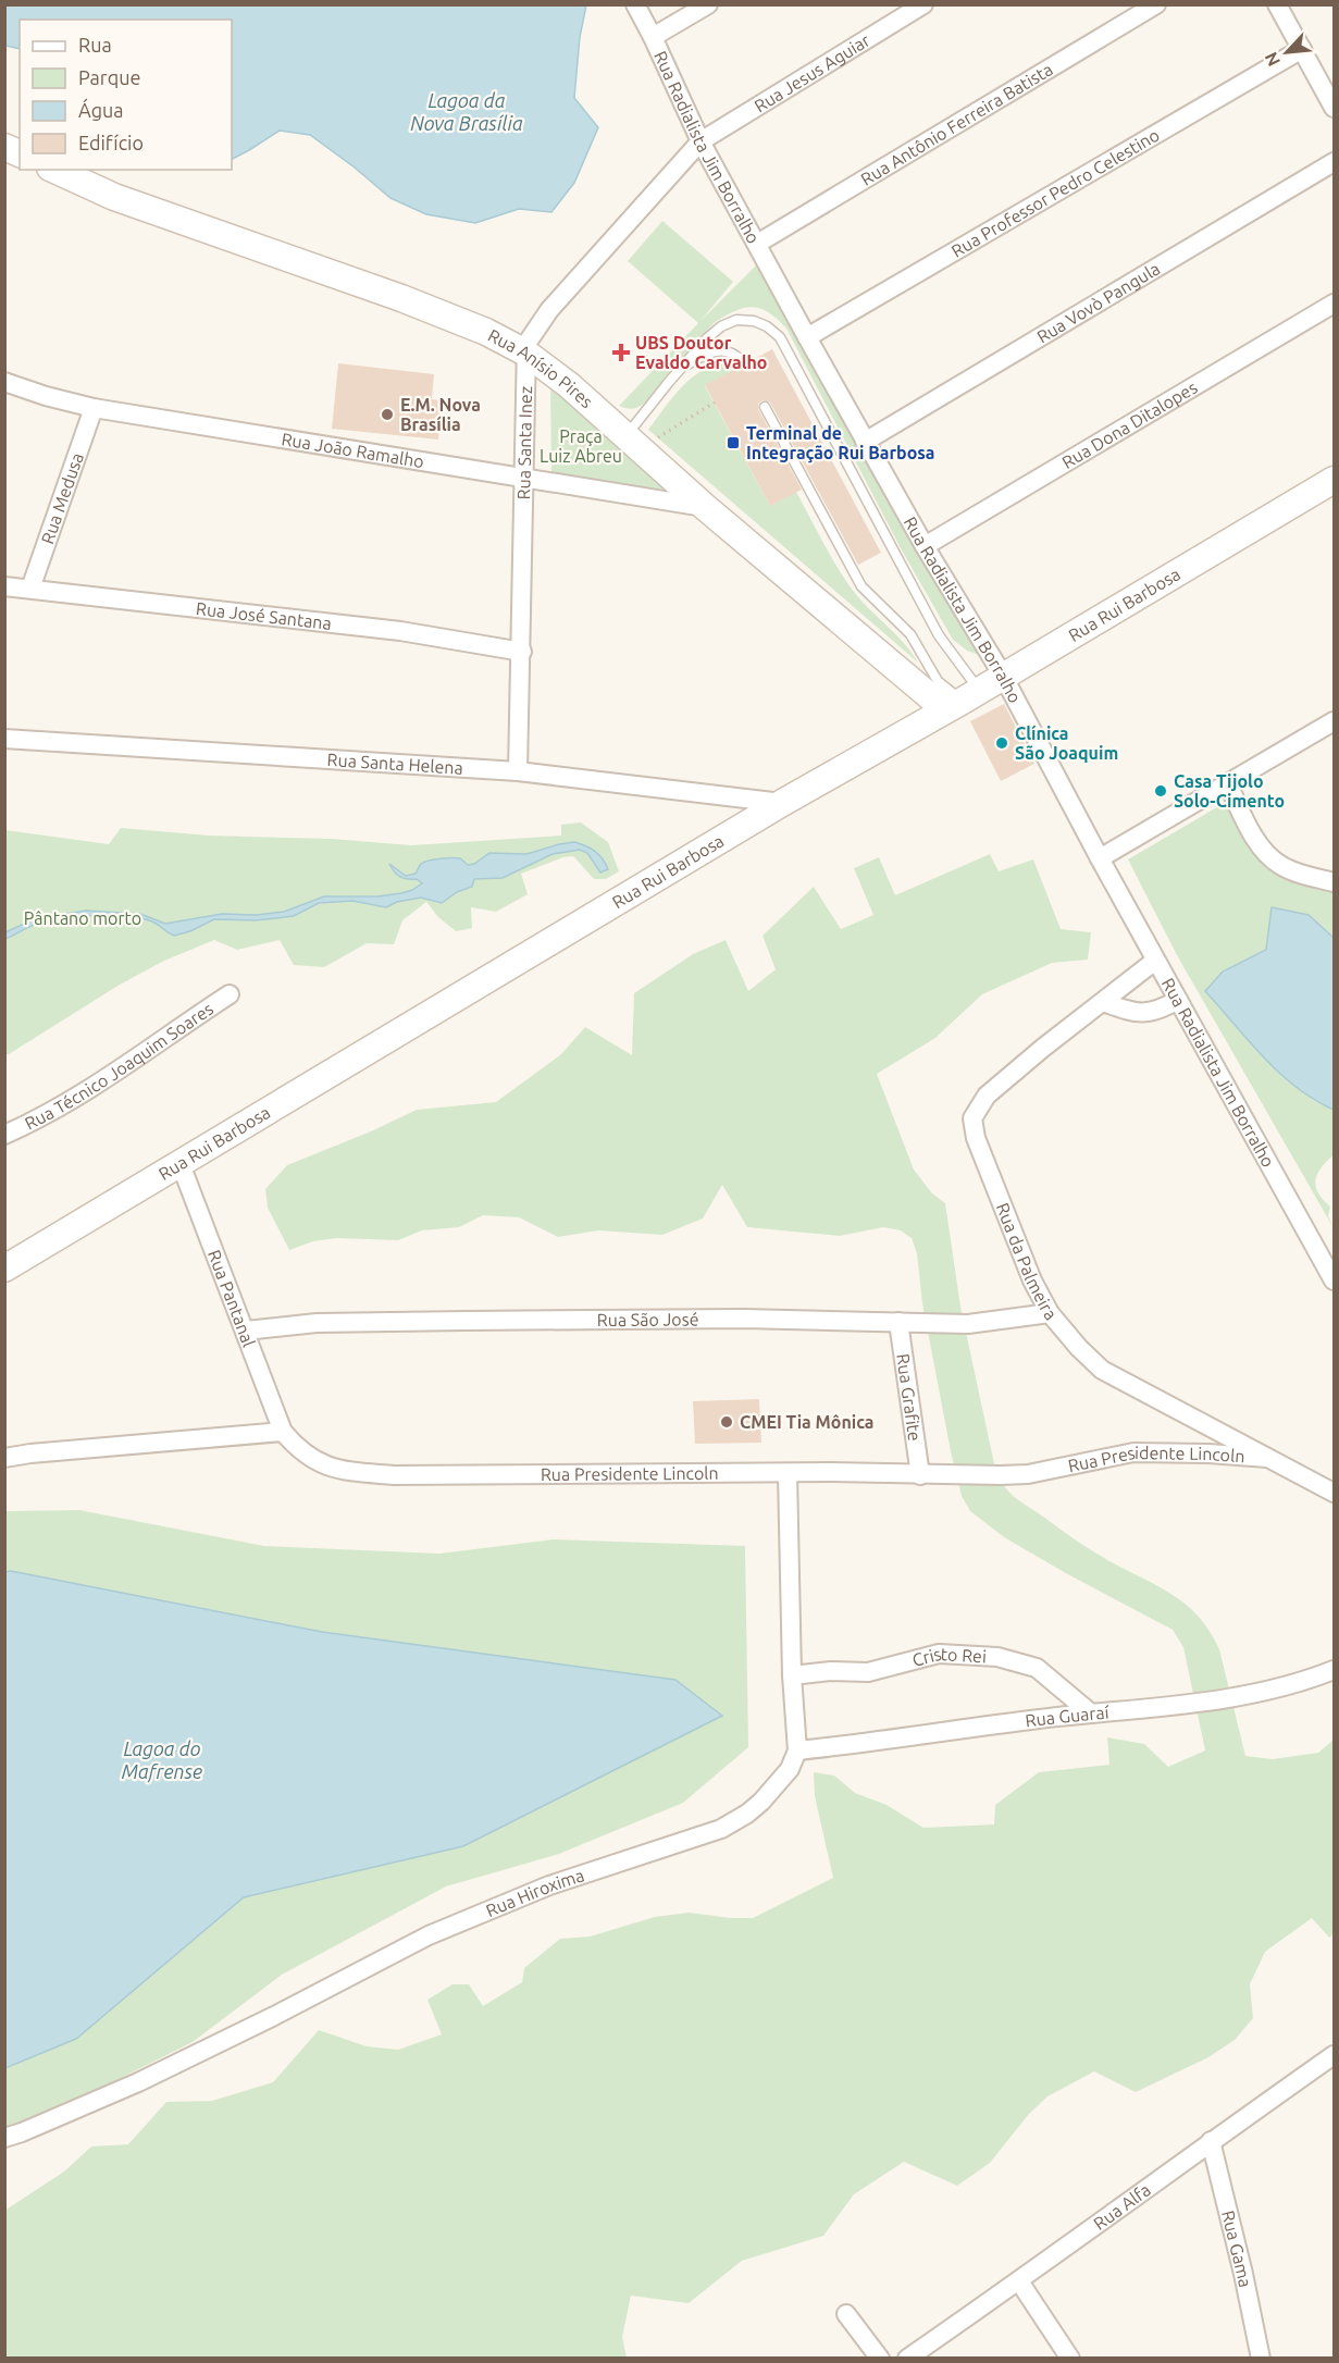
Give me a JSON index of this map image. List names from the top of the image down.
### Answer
{
  "streets": {
    "street": [
      "Rua Jesus Aguiar",
      "Rua Antônio Ferreira Batista",
      "Rua Radialista Jim Borralho",
      "Rua Professor Pedro Celestino",
      "Rua Vovò Pangula",
      "Rua Anísio Pires",
      "Rua Dona Ditalopes",
      "Rua Santa Inez",
      "Rua João Ramalho",
      "Rua Medusa",
      "Rua Rui Barbosa",
      "Rua José Santana",
      "Rua Santa Helena",
      "Rua Técnico Joaquim Soares",
      "Rua da Palmeira",
      "Rua Pantanal",
      "Rua São José",
      "Rua Grafite",
      "Rua Presidente Lincoln",
      "Cristo Rei",
      "Rua Guaraí",
      "Rua Hiroxima",
      "Rua Alfa",
      "Rua Gama"
    ]
  },
  "crossings": [
    ["Rua Jesus Aguiar", "Rua Radialista Jim Borralho"],
    ["Rua Jesus Aguiar", "Rua Santa Inez"],
    ["Rua Antônio Ferreira Batista", "Rua Radialista Jim Borralho"],
    ["Rua Radialista Jim Borralho", "Rua Professor Pedro Celestino"],
    ["Rua Radialista Jim Borralho", "Rua Vovò Pangula"],
    ["Rua Radialista Jim Borralho", "Rua Dona Ditalopes"],
    ["Rua Radialista Jim Borralho", "Rua Santa Inez"],
    ["Rua Radialista Jim Borralho", "Rua Rui Barbosa"],
    ["Rua Radialista Jim Borralho", "Rua da Palmeira"],
    ["Rua Anísio Pires", "Rua Santa Inez"],
    ["Rua Anísio Pires", "Rua João Ramalho"],
    ["Rua Anísio Pires", "Rua Rui Barbosa"],
    ["Rua Santa Inez", "Rua João Ramalho"],
    ["Rua Santa Inez", "Rua José Santana"],
    ["Rua Santa Inez", "Rua Santa Helena"],
    ["Rua João Ramalho", "Rua Medusa"],
    ["Rua Medusa", "Rua José Santana"],
    ["Rua Rui Barbosa", "Rua Santa Helena"],
    ["Rua Rui Barbosa", "Rua Pantanal"],
    ["Rua da Palmeira", "Rua São José"],
    ["Rua da Palmeira", "Rua Presidente Lincoln"],
    ["Rua Pantanal", "Rua São José"],
    ["Rua Pantanal", "Rua Presidente Lincoln"],
    ["Rua São José", "Rua Grafite"],
    ["Rua Grafite", "Rua Presidente Lincoln"],
    ["Cristo Rei", "Rua Guaraí"],
    ["Rua Guaraí", "Rua Hiroxima"],
    ["Rua Alfa", "Rua Gama"]
  ],
  "water": ["Lagoa da Nova Brasília", "Lagoa do Mafrense"],
  "parks": ["Praça Luiz Abreu", "Pântano morto"],
  "places": {
    "health": ["UBS Doutor Evaldo Carvalho"],
    "other": [
      "E.M. Nova Brasília",
      "Clínica São Joaquim",
      "Casa Tijolo Solo-Cimento",
      "CMEI Tia Mônica"
    ],
    "transit": ["Terminal de Integração Rui Barbosa"]
  },
  "legend": [
    "Rua",
    "Parque",
    "Água",
    "Edifício"
  ],
  "north": "bottom left"
}
